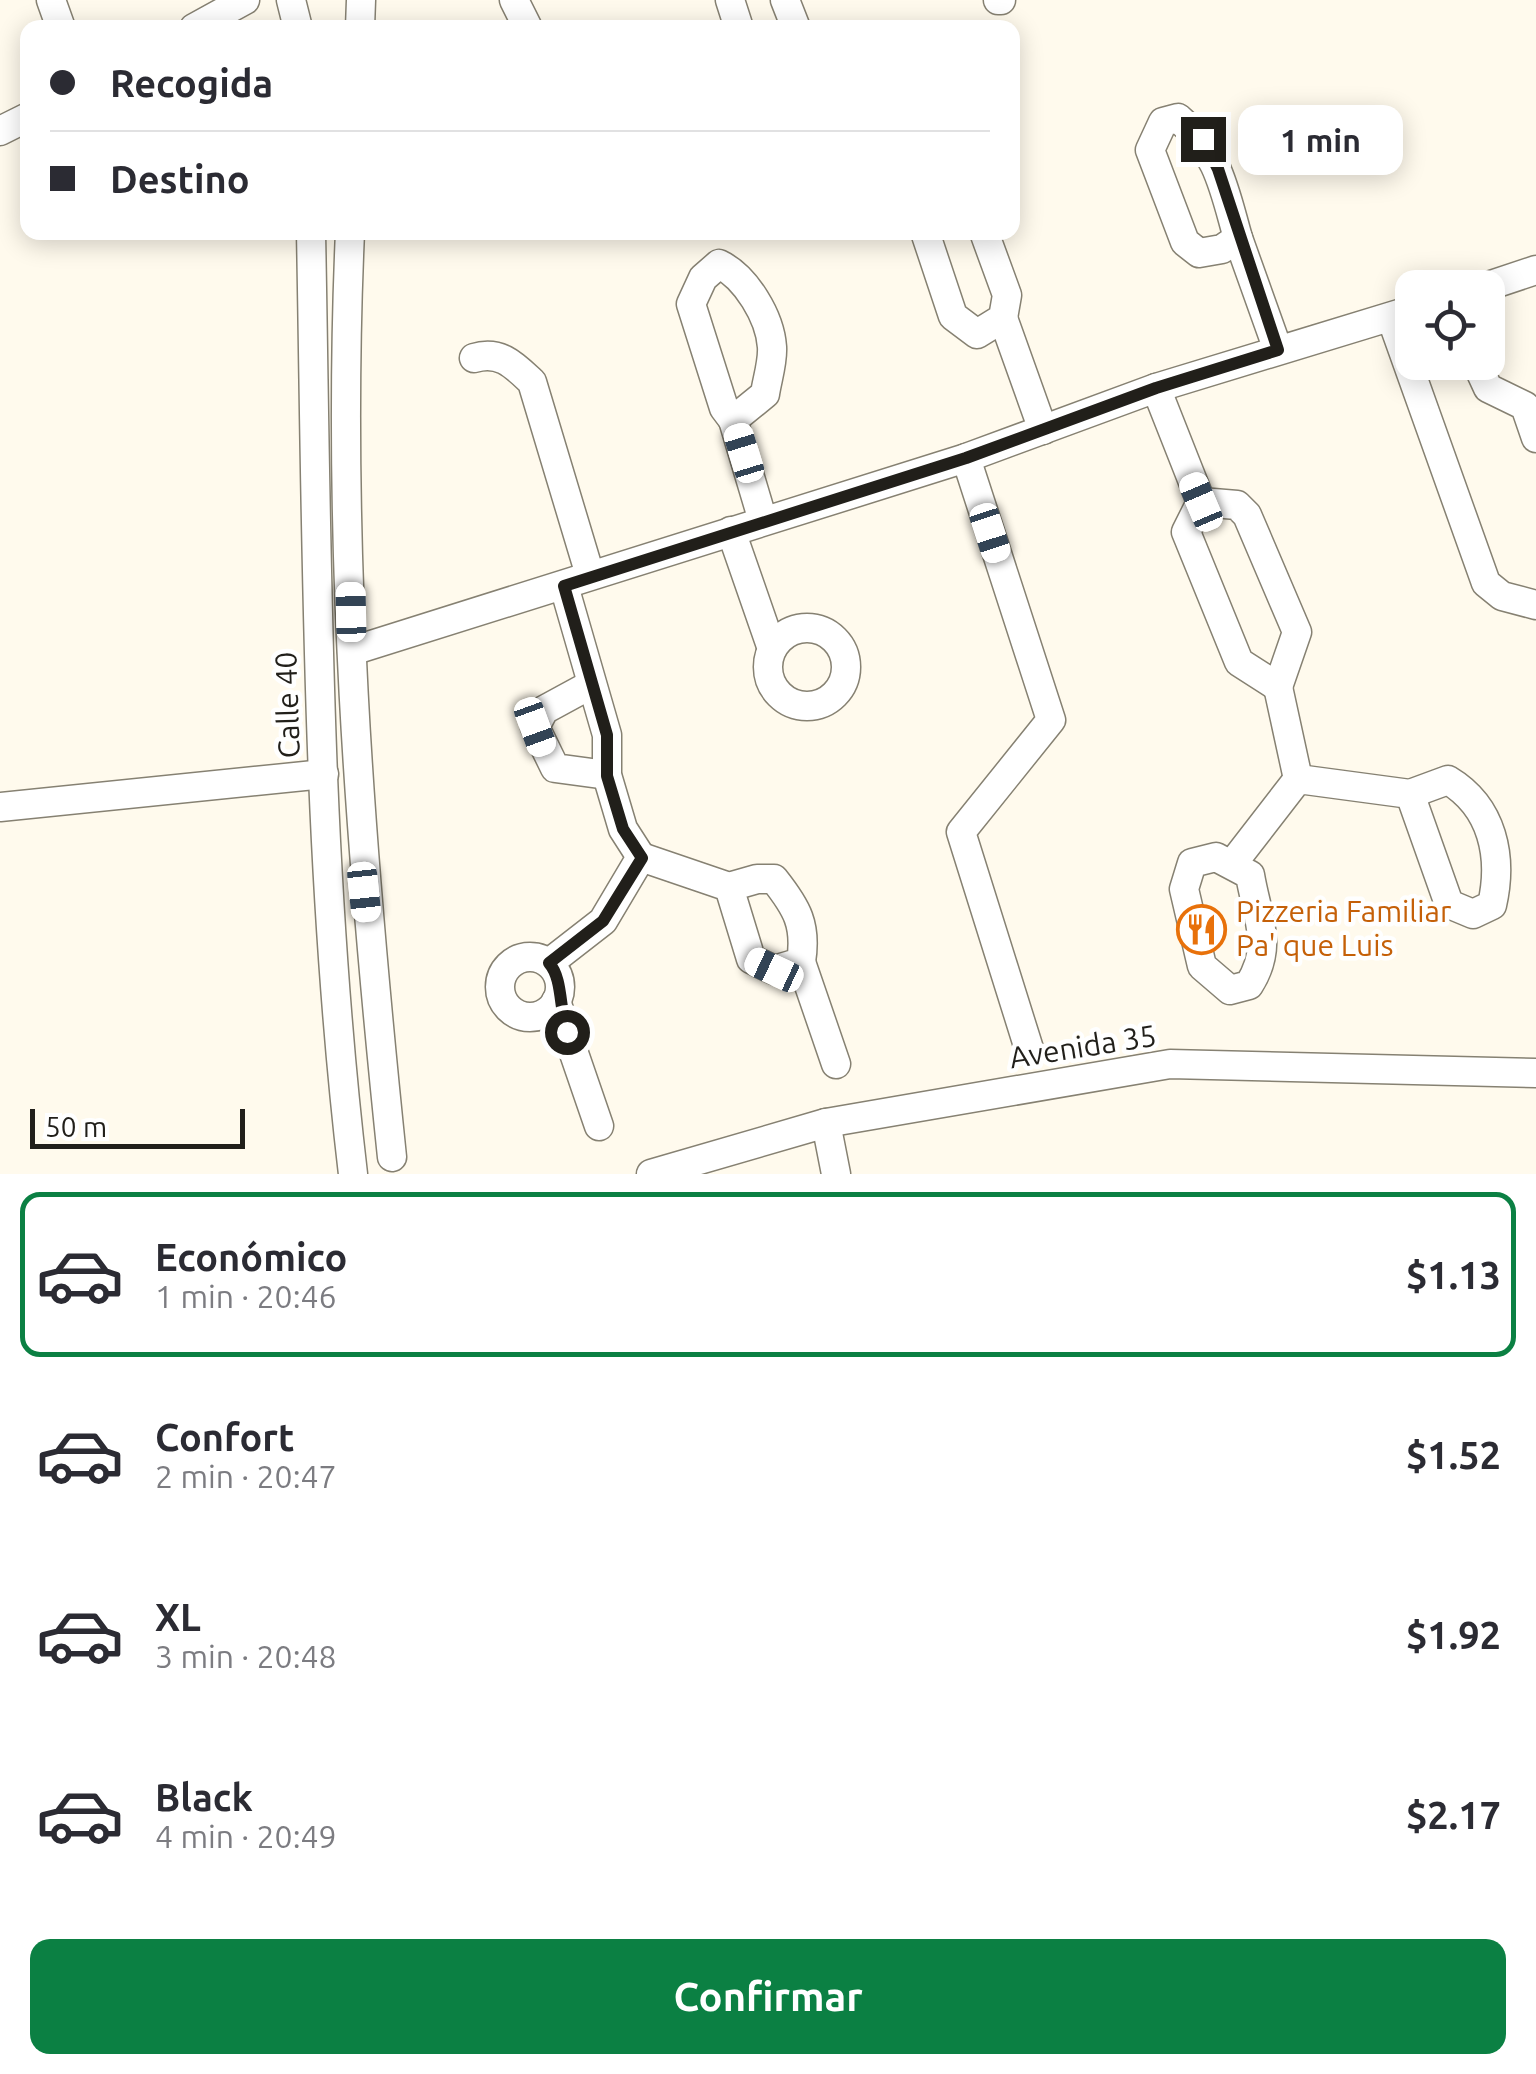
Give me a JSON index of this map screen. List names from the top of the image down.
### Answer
{
  "streets": {
    "street": ["Calle 40", "Avenida 35"]
  },
  "places": {
    "restaurant": ["Pizzeria Familiar Pa' que Luis"]
  },
  "scale_bar": "50 m",
  "page": {
    "banner": ["Recogida", "Destino"],
    "bubble": "1 min",
    "scale": "50 m",
    "list": [
      {
        "name": "Económico",
        "note": "1 min · 20:46",
        "value": "$1.13"
      },
      {
        "name": "Confort",
        "note": "2 min · 20:47",
        "value": "$1.52"
      },
      {
        "name": "XL",
        "note": "3 min · 20:48",
        "value": "$1.92"
      },
      {
        "name": "Black",
        "note": "4 min · 20:49",
        "value": "$2.17"
      }
    ],
    "buttons": "Confirmar"
  }
}
